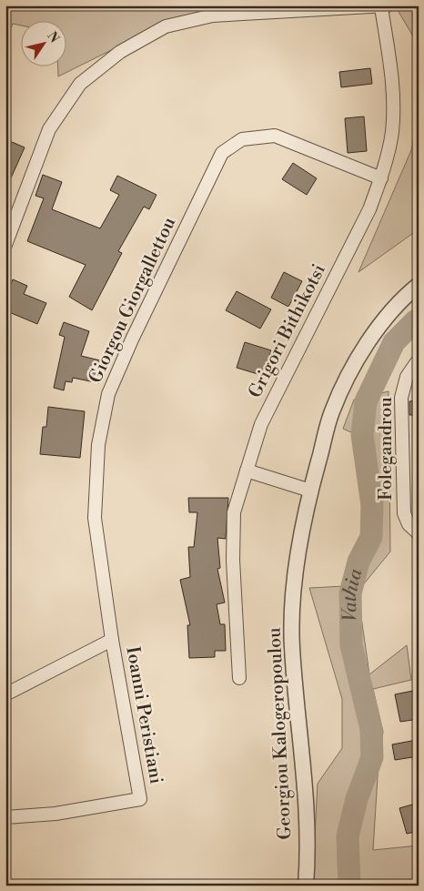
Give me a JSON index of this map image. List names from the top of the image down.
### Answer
{
  "streets": {
    "street": [
      "Giorgou Giorgallettou",
      "Grigori Bithikotsi",
      "Folegandrou",
      "Ioanni Peristiani",
      "Georgiou Kalogeropoulou"
    ]
  },
  "crossings": [
    ["Giorgou Giorgallettou", "Grigori Bithikotsi"],
    ["Giorgou Giorgallettou", "Ioanni Peristiani"]
  ],
  "water": ["Vathia"],
  "north": "top right"
}
